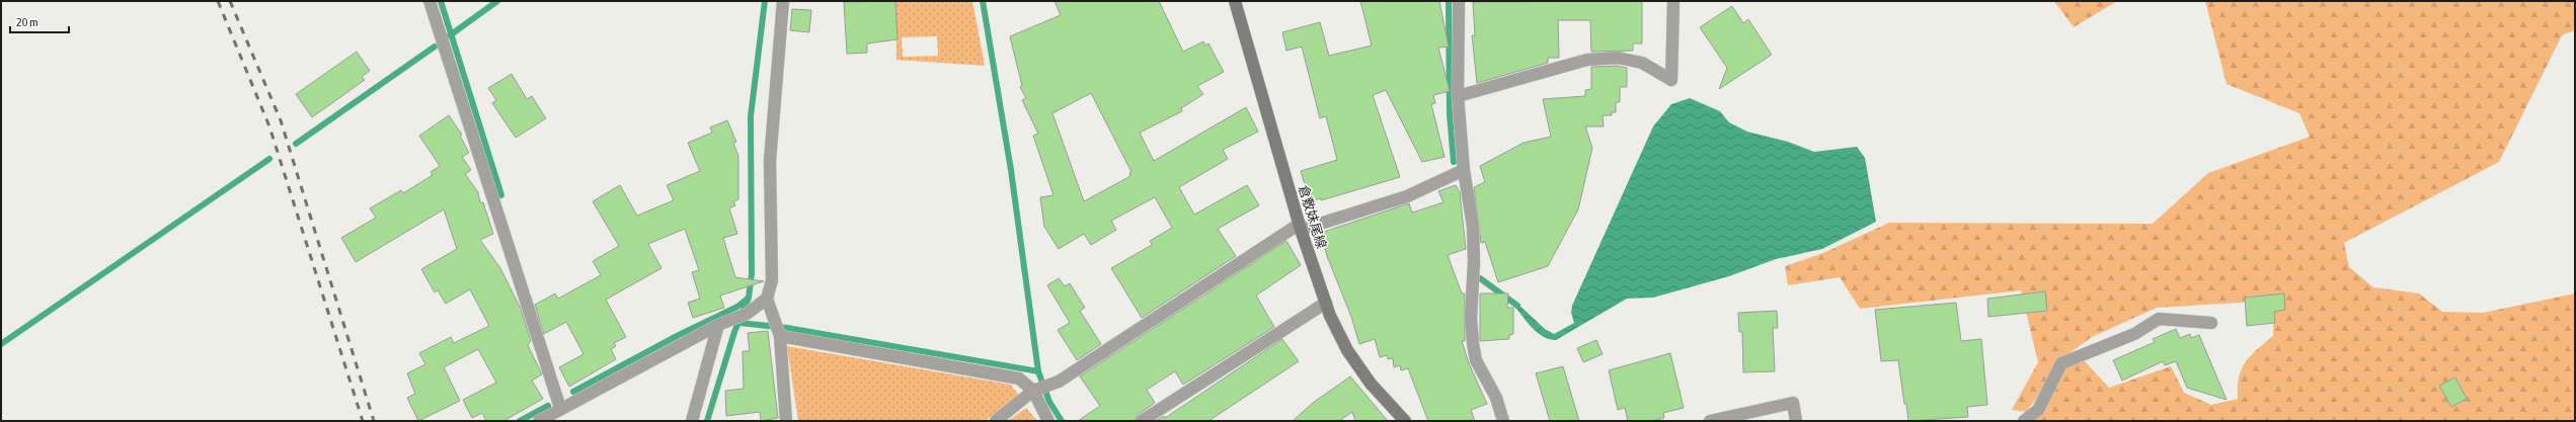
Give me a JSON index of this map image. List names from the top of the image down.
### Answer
{
  "streets": {
    "main road": ["倉敷妹尾線"]
  },
  "scale_bar": "20 m"
}
